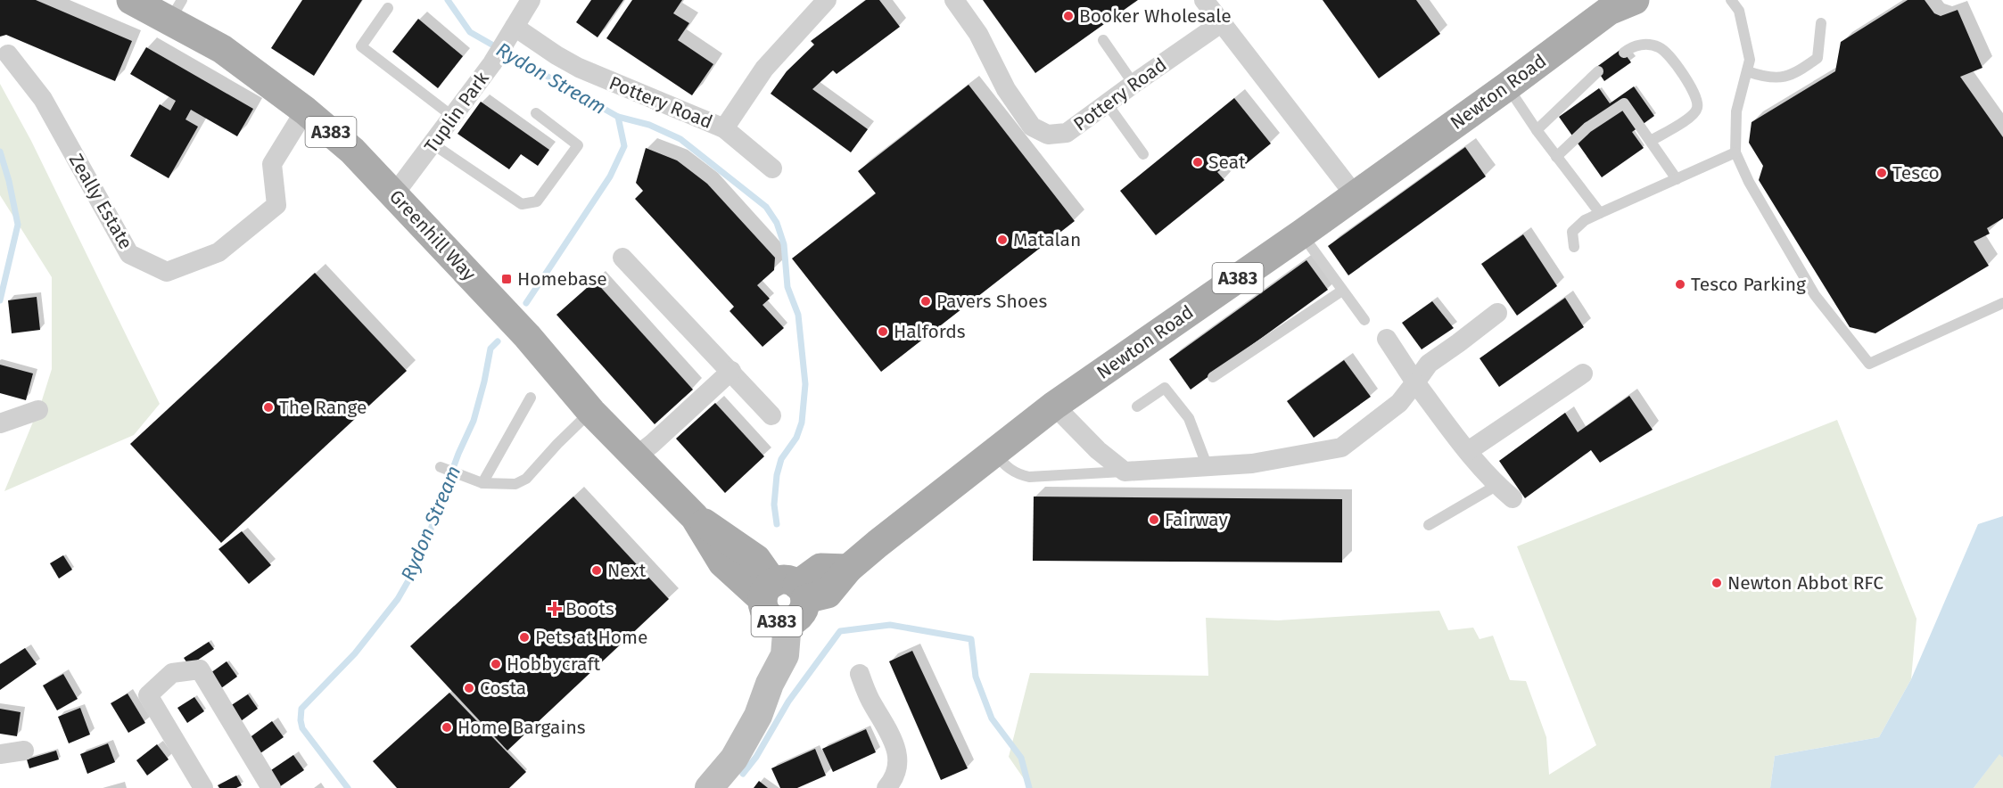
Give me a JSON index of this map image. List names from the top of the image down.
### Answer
{
  "streets": {
    "main road": ["Newton Road", "A383", "Greenhill Way"],
    "street": ["Pottery Road", "Tuplin Park", "Zeally Estate"]
  },
  "crossings": [
    ["Newton Road", "Greenhill Way"],
    ["Pottery Road", "Tuplin Park"],
    ["Tuplin Park", "Greenhill Way"],
    ["Zeally Estate", "Greenhill Way"]
  ],
  "water": ["Rydon Stream"],
  "places": {
    "other": [
      "Booker Wholesale",
      "Seat",
      "Tesco",
      "Matalan",
      "Tesco Parking",
      "Pavers Shoes",
      "Halfords",
      "The Range",
      "Fairway",
      "Next",
      "Newton Abbot RFC",
      "Pets at Home",
      "Hobbycraft",
      "Costa",
      "Home Bargains"
    ],
    "transit": ["Homebase"],
    "health": ["Boots"]
  }
}
